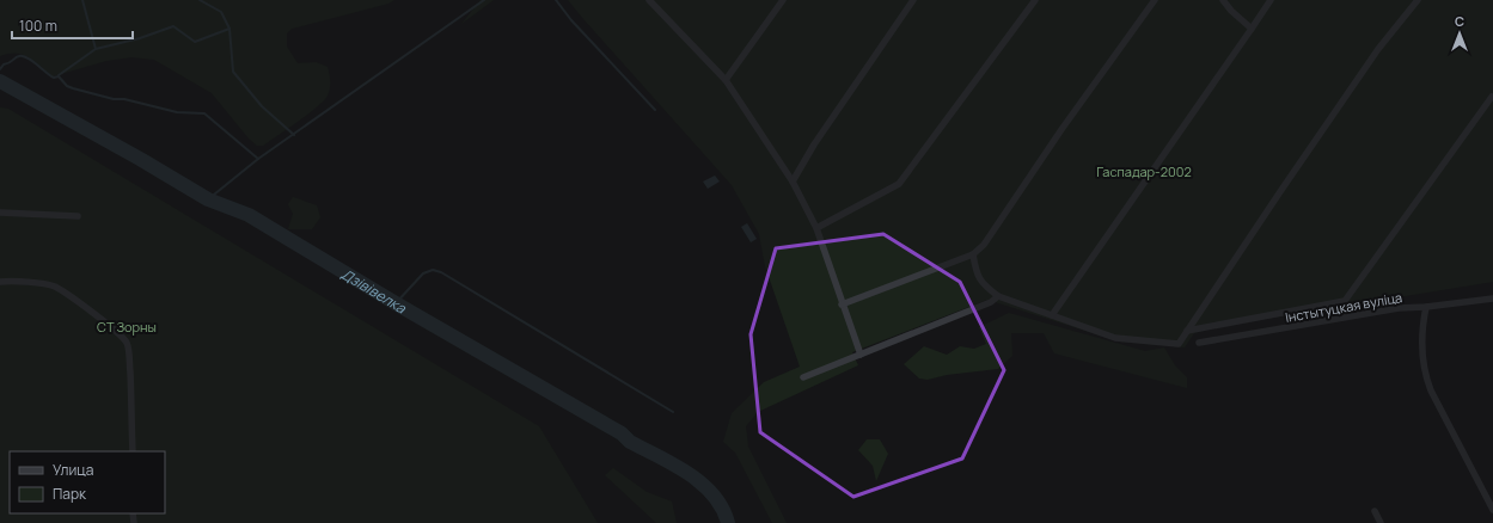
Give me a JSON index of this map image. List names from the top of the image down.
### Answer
{
  "streets": {
    "street": ["Інстытуцкая вуліца"]
  },
  "water": ["Дзівівелка"],
  "parks": ["Гаспадар-2002", "СТ Зорны"],
  "legend": ["Улица", "Парк"],
  "scale_bar": "100 m",
  "north": "top"
}
